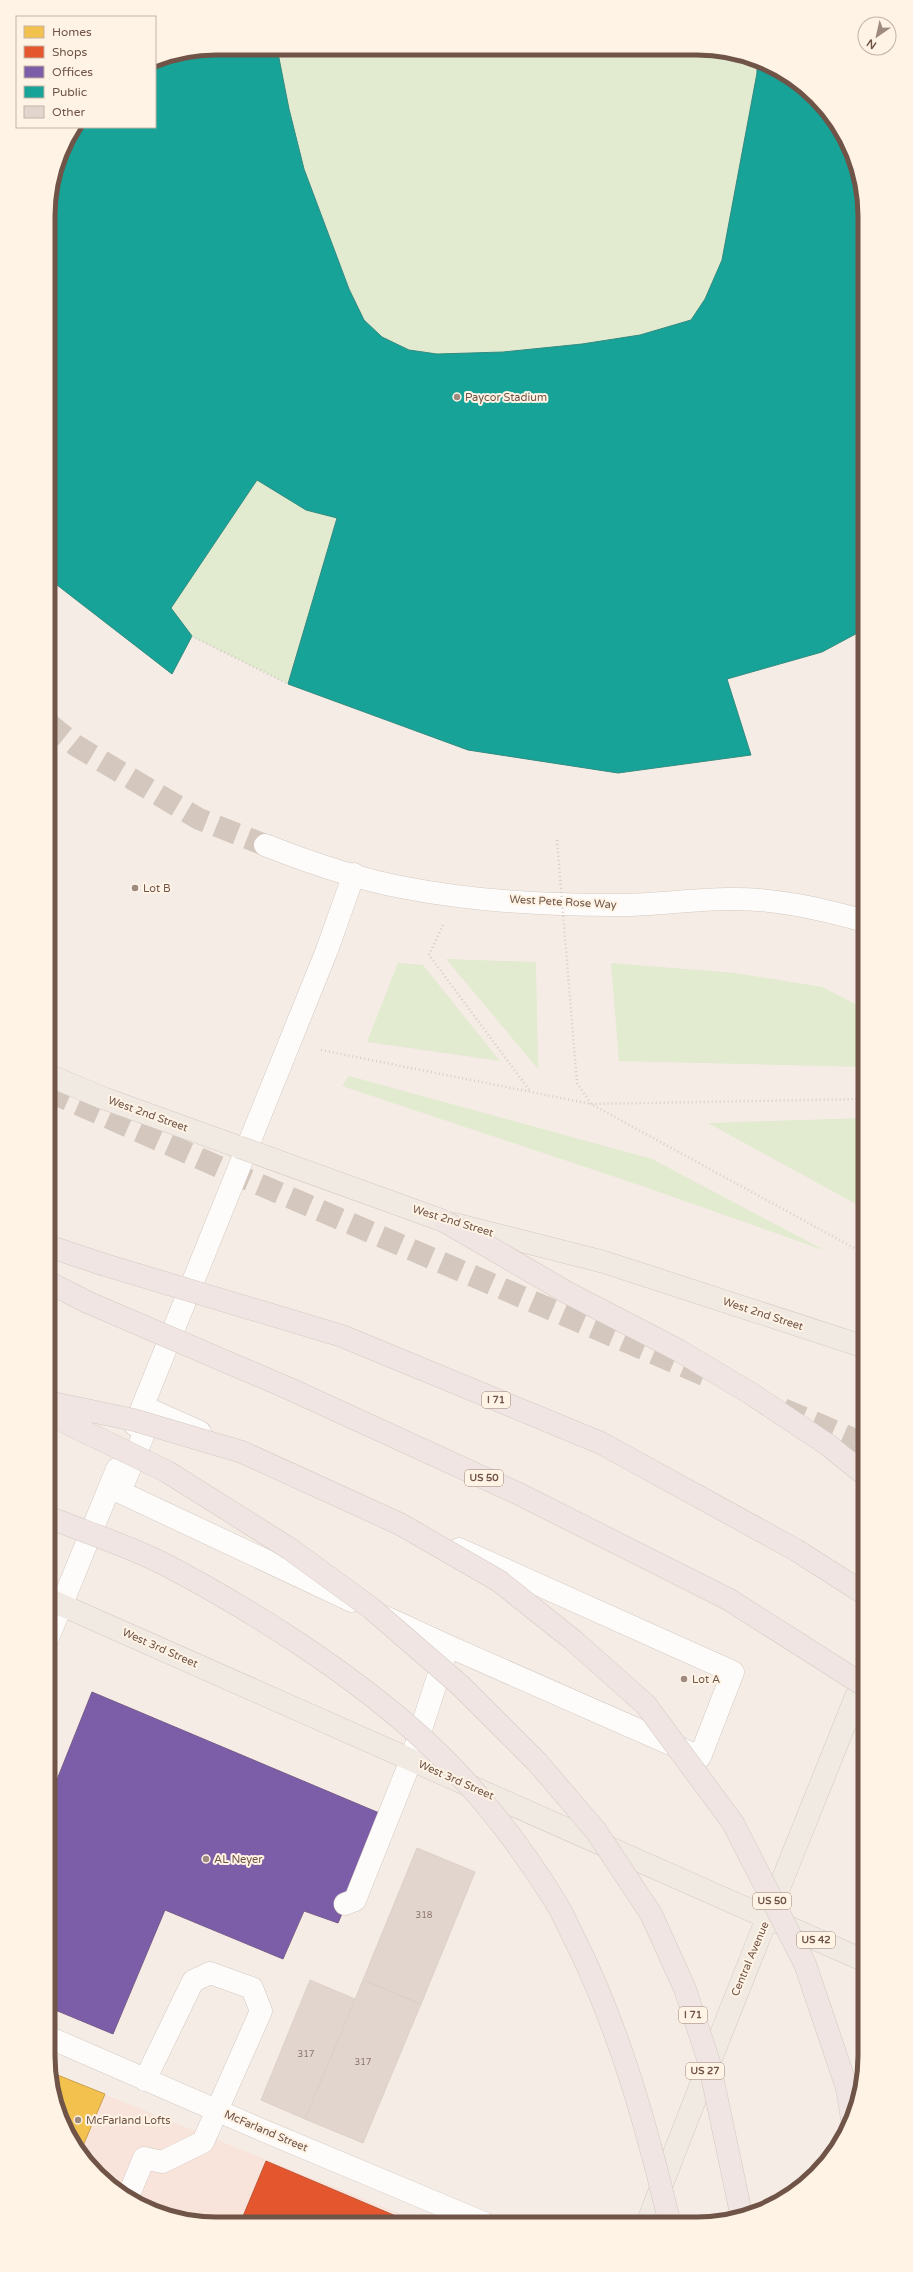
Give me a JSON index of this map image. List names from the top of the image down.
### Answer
{
  "streets": {
    "highway": ["I 71", "US 50"],
    "main road": [
      "West 2nd Street",
      "West 3rd Street",
      "US 42",
      "Central Avenue",
      "US 27"
    ],
    "street": ["West Pete Rose Way", "McFarland Street"]
  },
  "crossings": [
    ["West 3rd Street", "Central Avenue"]
  ],
  "places": [
    "Paycor Stadium",
    "Lot B",
    "Lot A",
    "AL Neyer",
    "McFarland Lofts"
  ],
  "house_numbers": ["318", "317", "317"],
  "legend": [
    "Homes",
    "Shops",
    "Offices",
    "Public",
    "Other"
  ],
  "north": "bottom left"
}
